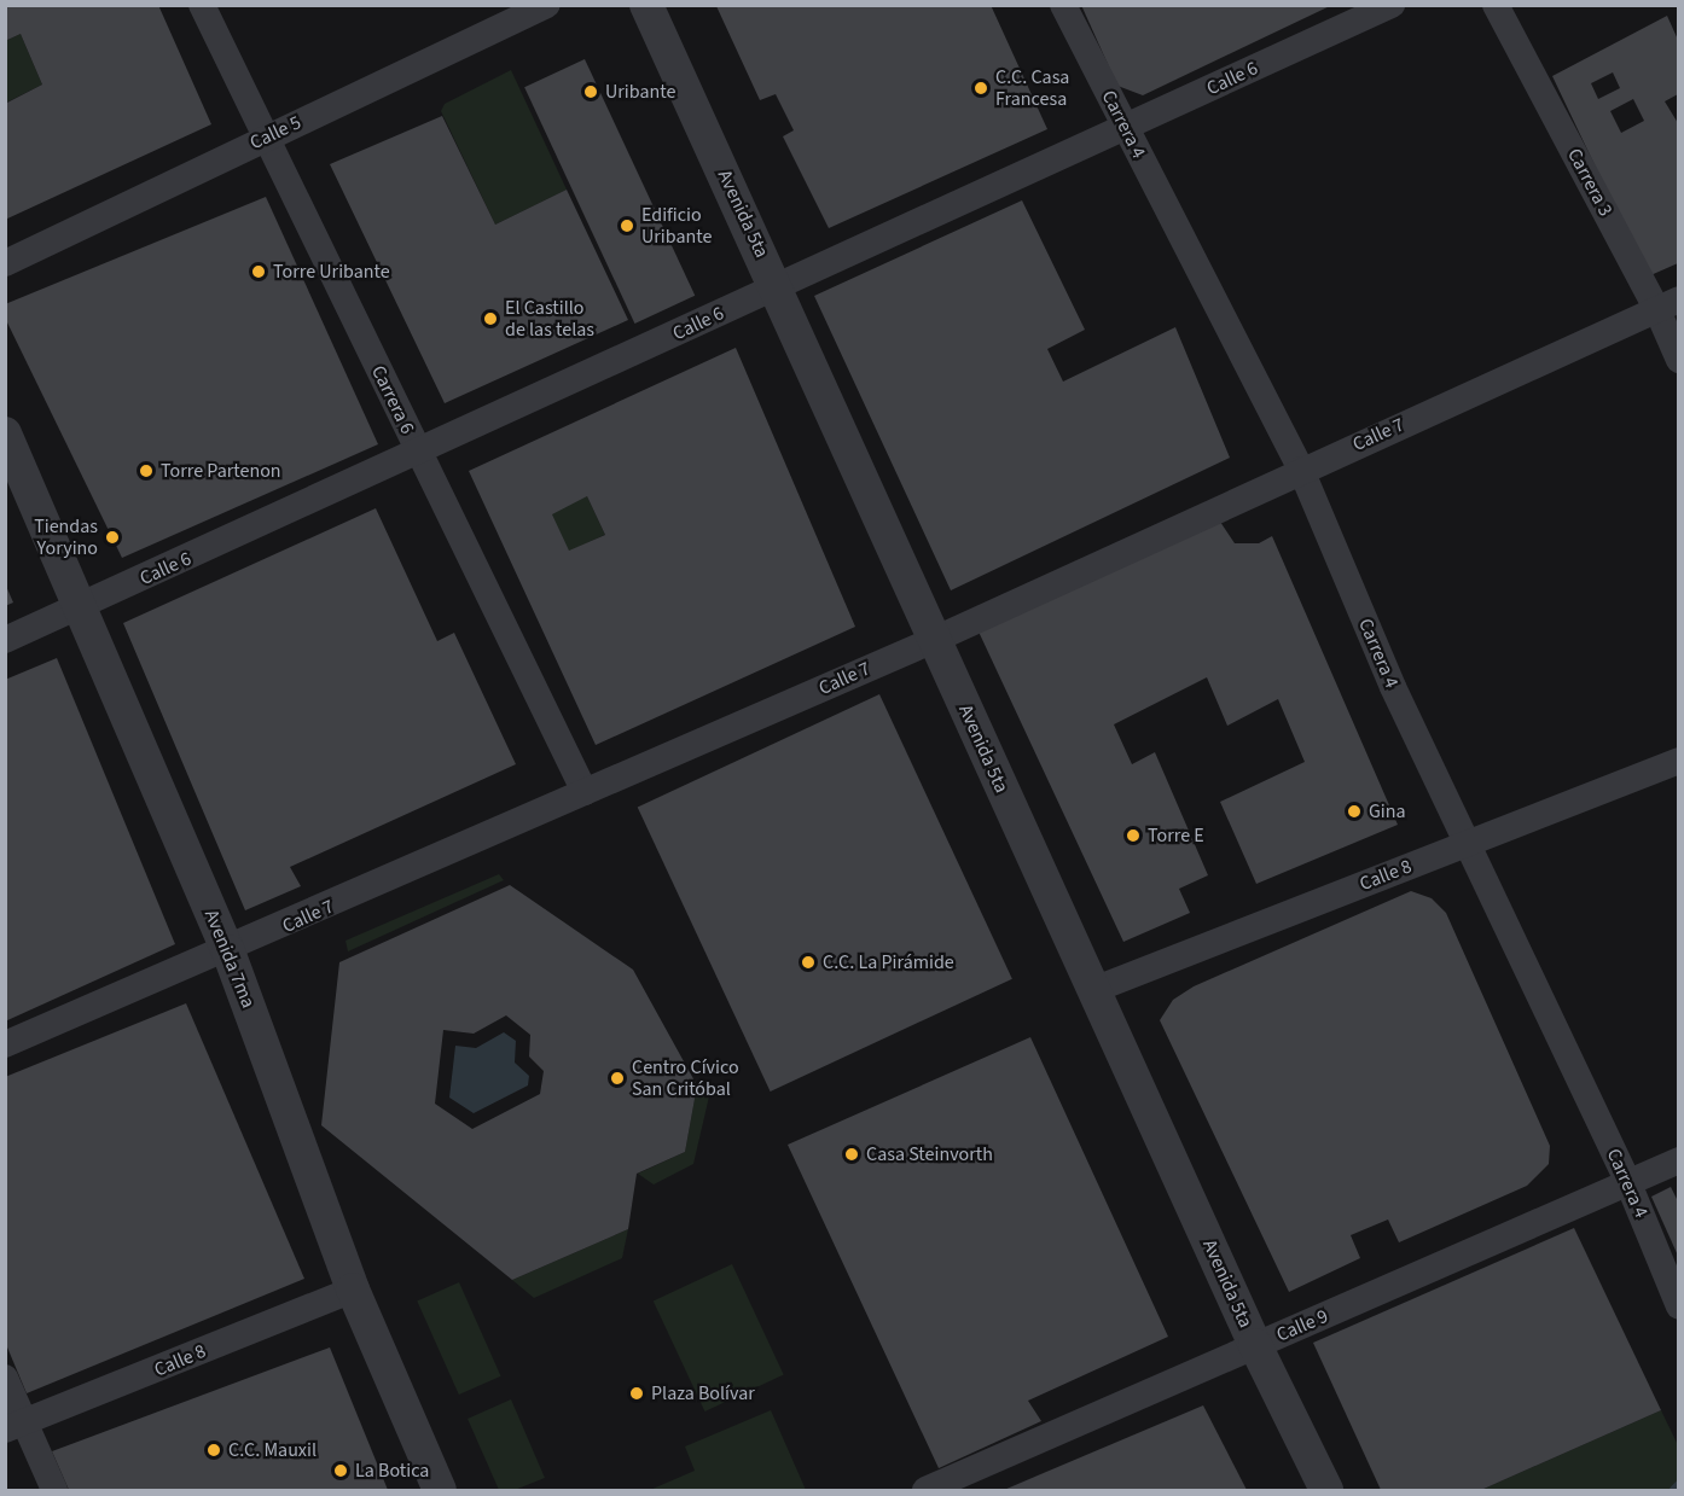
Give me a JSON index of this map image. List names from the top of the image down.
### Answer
{
  "streets": {
    "street": [
      "Calle 6",
      "Carrera 4",
      "Calle 5",
      "Carrera 3",
      "Avenida 5ta",
      "Carrera 6",
      "Calle 7",
      "Calle 8",
      "Avenida 7ma",
      "Calle 9"
    ]
  },
  "crossings": [
    ["Calle 6", "Carrera 4"],
    ["Calle 6", "Avenida 5ta"],
    ["Calle 6", "Carrera 6"],
    ["Calle 6", "Avenida 7ma"],
    ["Carrera 4", "Calle 7"],
    ["Carrera 4", "Calle 8"],
    ["Carrera 4", "Calle 9"],
    ["Calle 5", "Carrera 6"],
    ["Carrera 3", "Calle 7"],
    ["Avenida 5ta", "Calle 7"],
    ["Avenida 5ta", "Calle 8"],
    ["Avenida 5ta", "Calle 9"],
    ["Carrera 6", "Calle 7"],
    ["Calle 7", "Avenida 7ma"],
    ["Calle 8", "Avenida 7ma"]
  ],
  "places": [
    "C.C. Casa Francesa",
    "Uribante",
    "Edificio Uribante",
    "Torre Uribante",
    "El Castillo de las telas",
    "Torre Partenon",
    "Tiendas Yoryino",
    "Gina",
    "Torre E",
    "C.C. La Pirámide",
    "Centro Cívico San Critóbal",
    "Casa Steinvorth",
    "Plaza Bolívar",
    "C.C. Mauxil",
    "La Botica"
  ]
}
